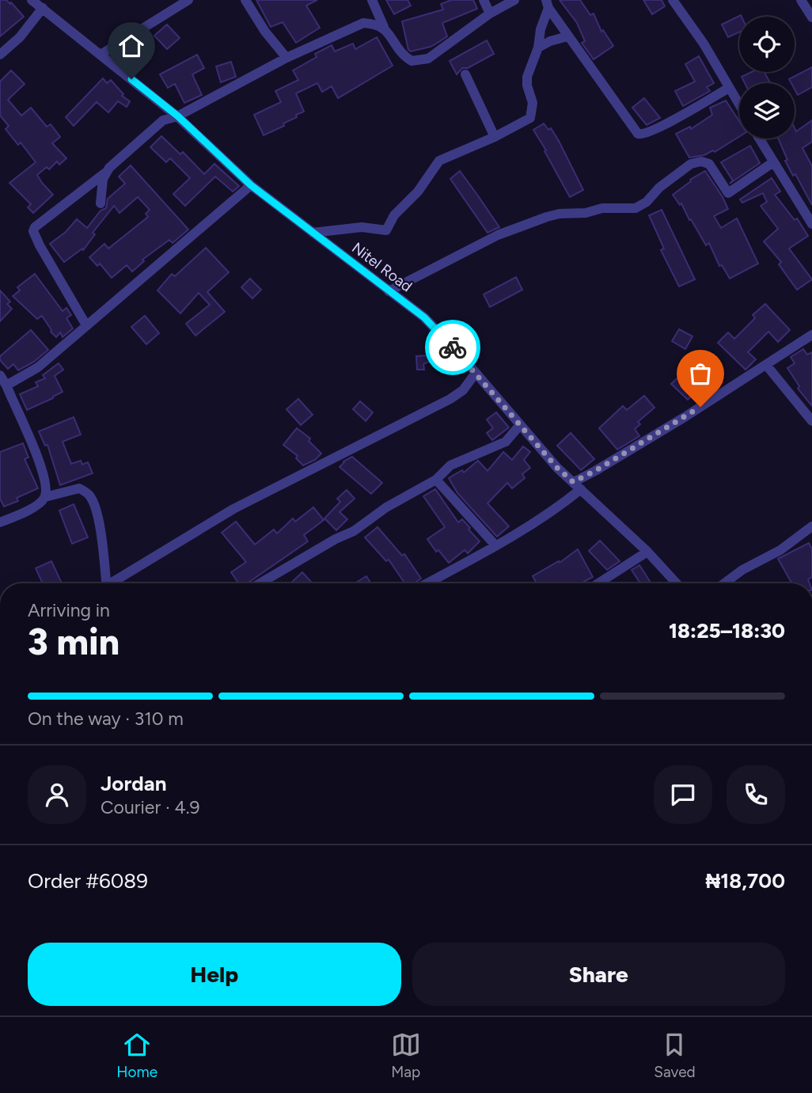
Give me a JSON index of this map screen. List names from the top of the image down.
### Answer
{
  "streets": {
    "street": ["Nitel Road"]
  },
  "page": {
    "heading": ["3 min", "Arriving in", "18:25–18:30"],
    "panel": [
      "Jordan",
      "Courier · 4.9",
      "Order #6089",
      "₦18,700"
    ],
    "bar": "On the way · 310 m",
    "buttons": ["Help", "Share"],
    "tabs": ["Home", "Map", "Saved"]
  }
}
